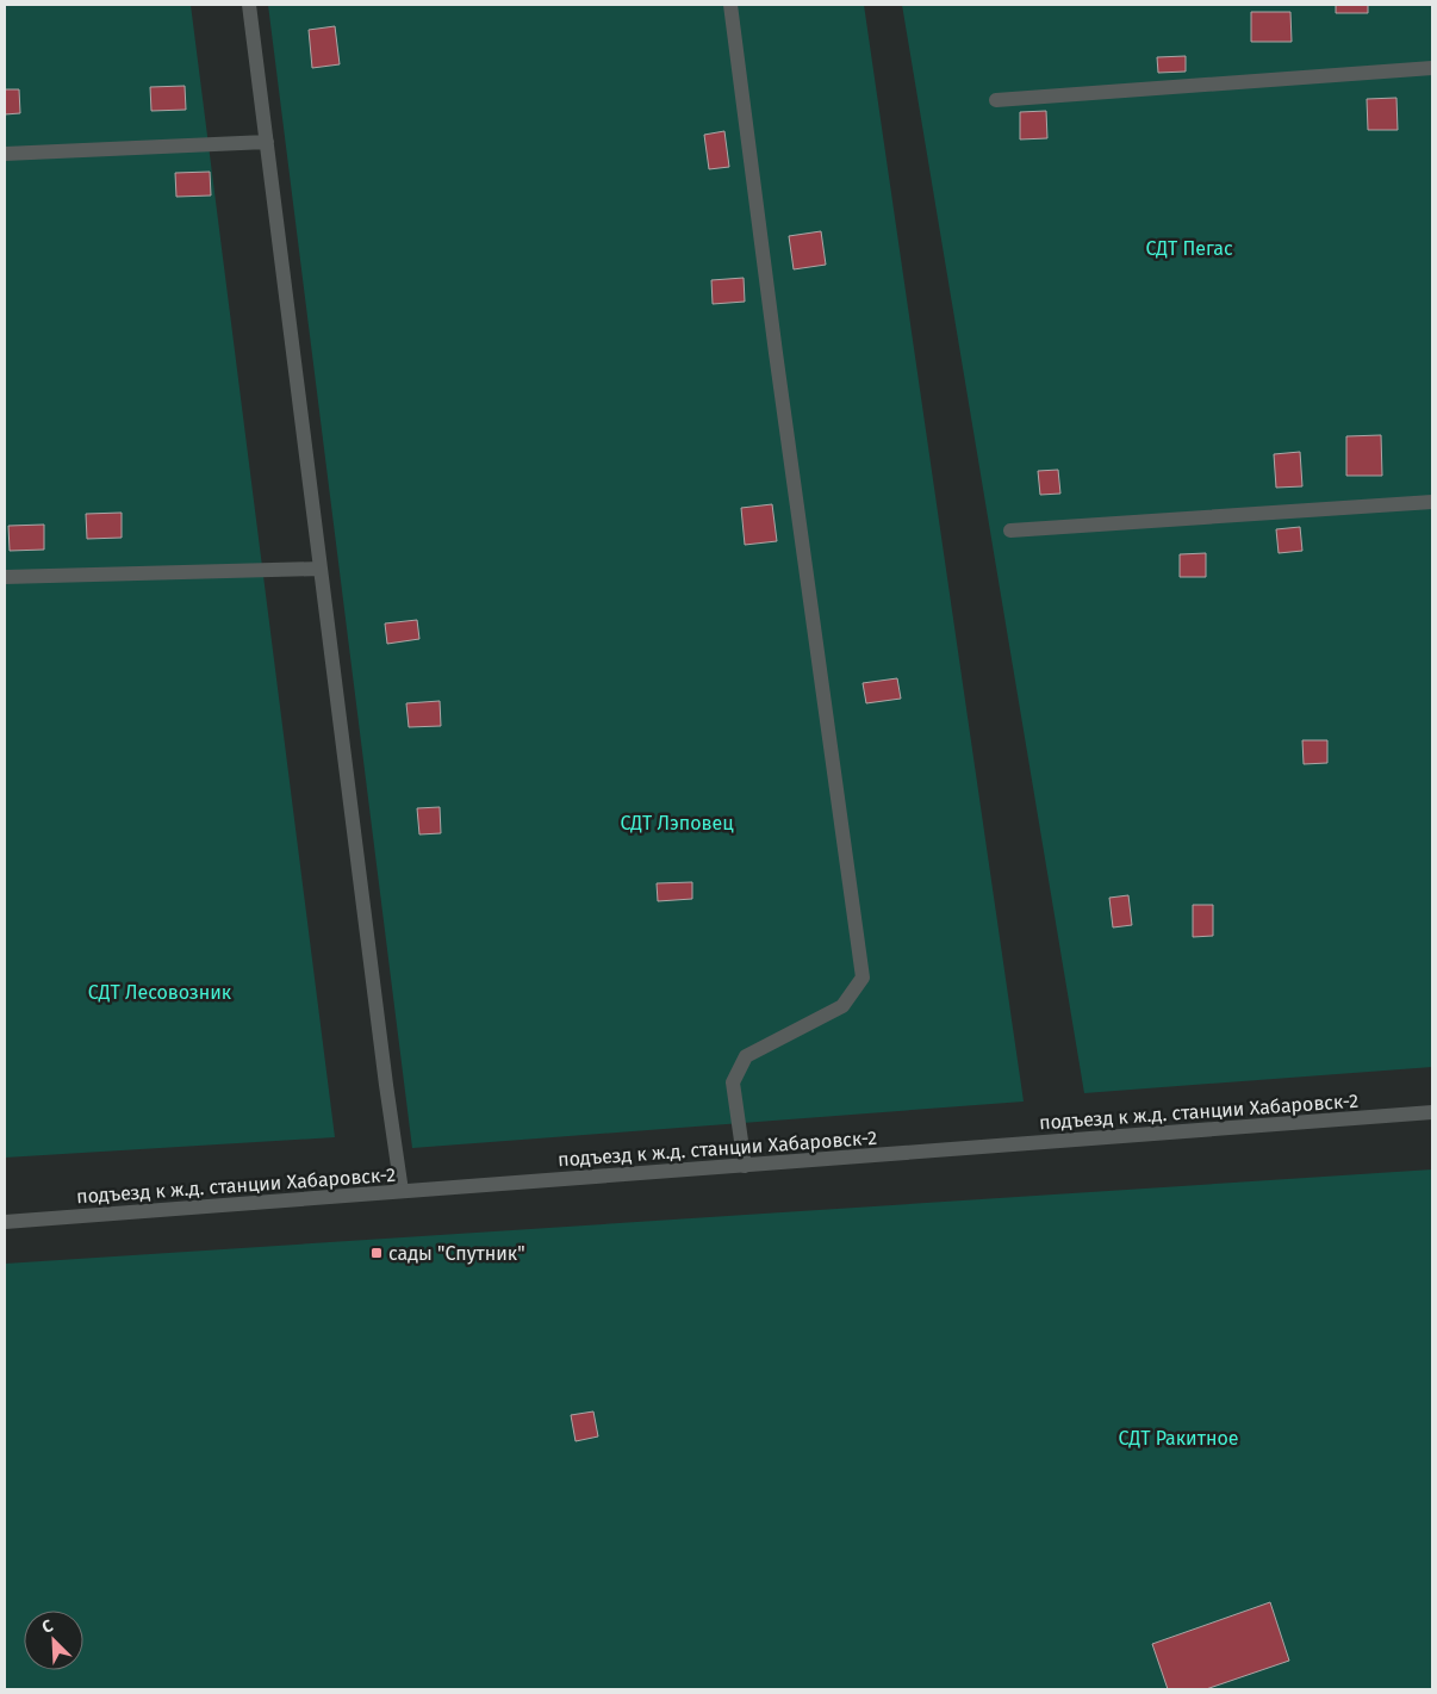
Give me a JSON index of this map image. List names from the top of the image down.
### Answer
{
  "streets": {
    "street": ["подъезд к ж.д. станции Хабаровск-2"]
  },
  "parks": [
    "СДТ Пегас",
    "СДТ Лэповец",
    "СДТ Лесовозник",
    "СДТ Ракитное"
  ],
  "places": {
    "transit": ["сады \"Спутник\""]
  },
  "north": "top left"
}
